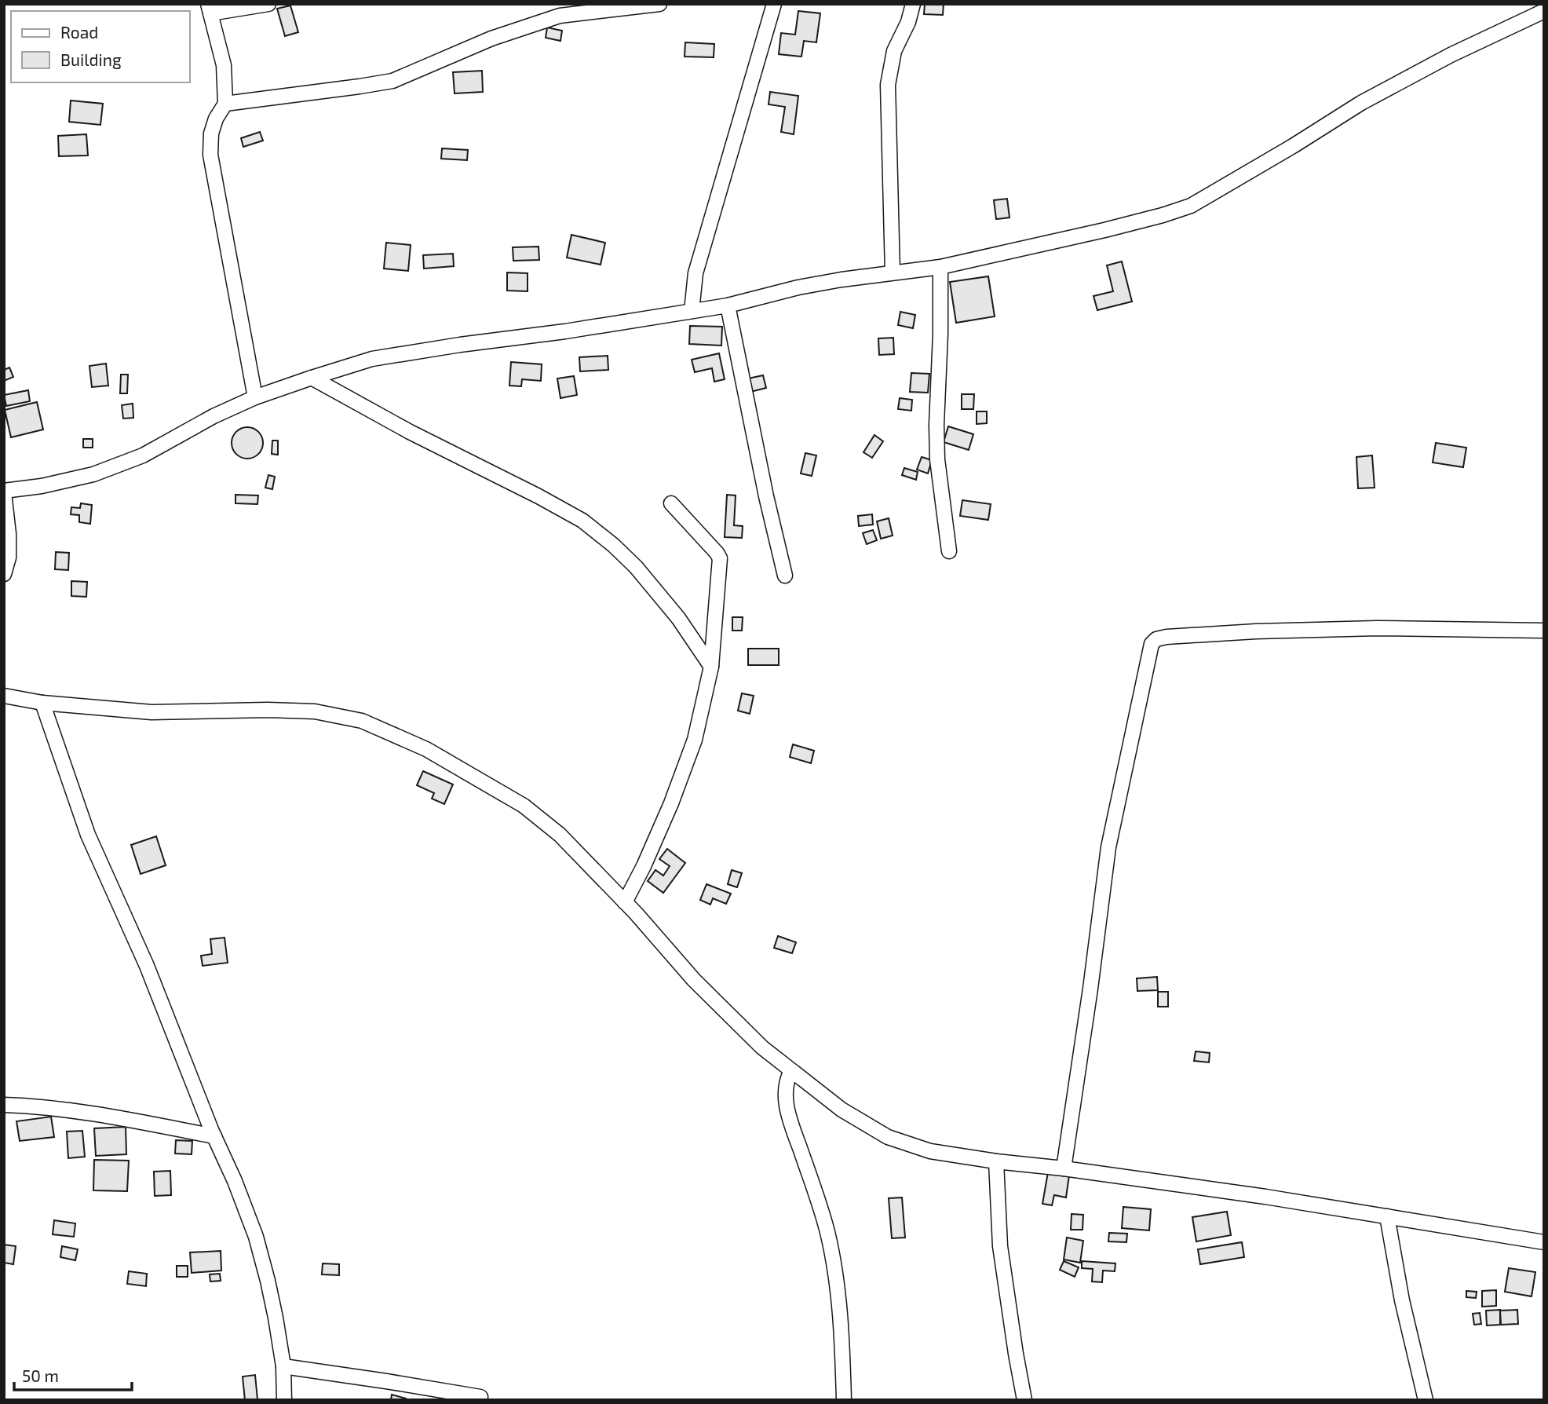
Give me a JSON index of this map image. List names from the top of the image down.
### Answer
{
  "legend": ["Road", "Building"],
  "scale_bar": "50 m"
}
